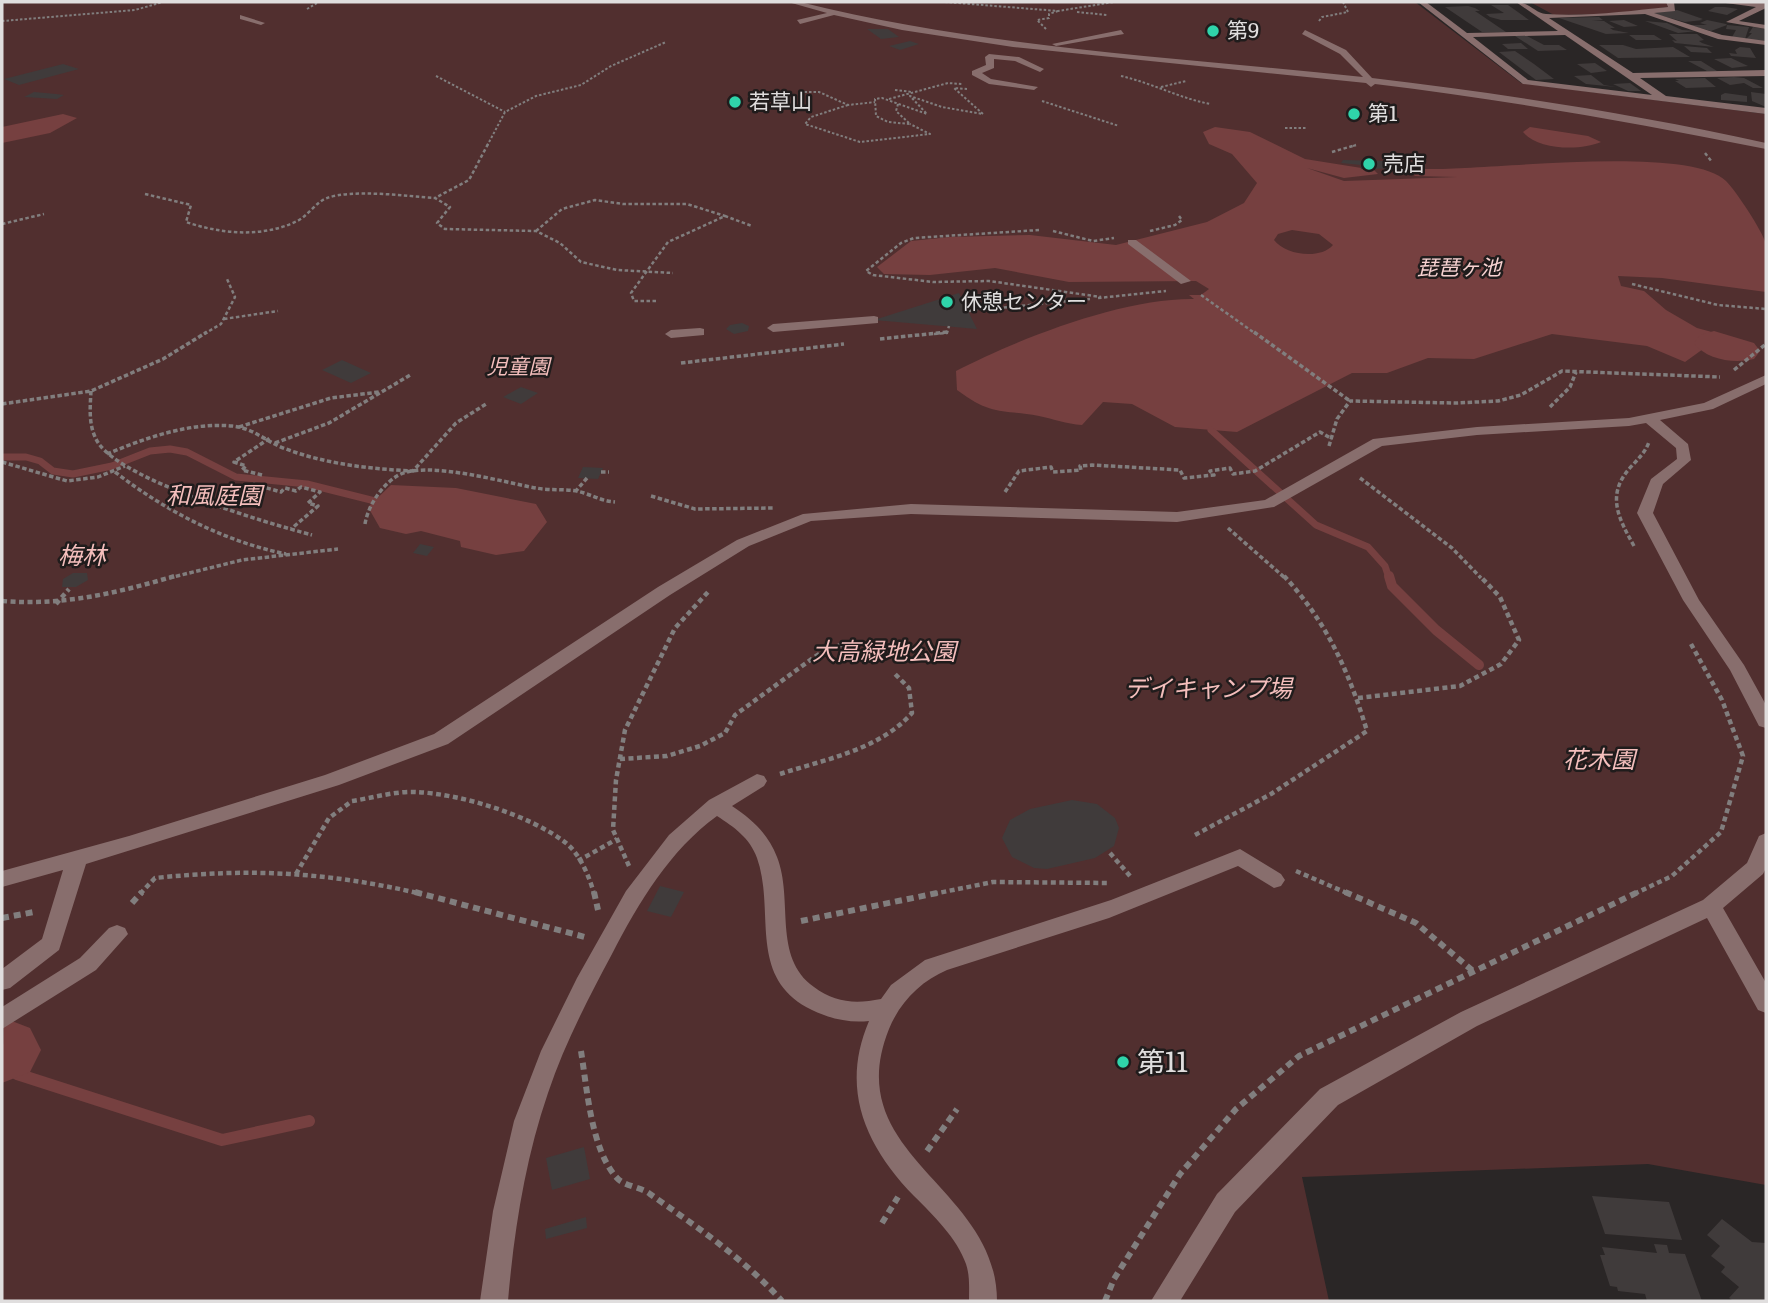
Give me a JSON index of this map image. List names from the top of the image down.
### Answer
{
  "water": ["琵琶ヶ池"],
  "parks": [
    "児童園",
    "和風庭園",
    "梅林",
    "大高緑地公園",
    "デイキャンプ場",
    "花木園"
  ],
  "places": [
    "第9",
    "若草山",
    "第1",
    "売店",
    "休憩センター",
    "第11"
  ]
}
